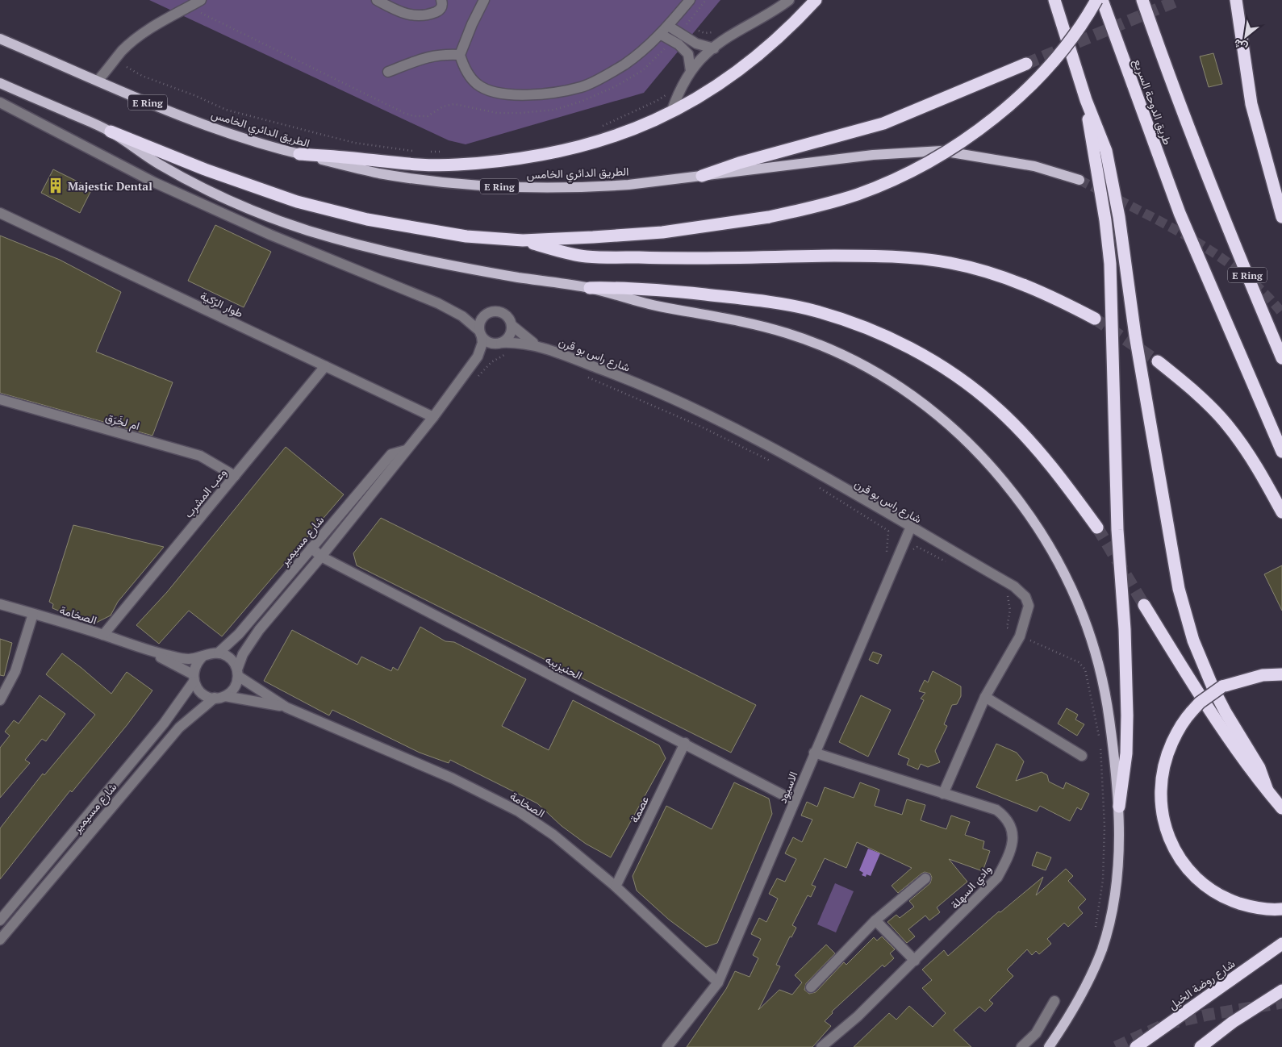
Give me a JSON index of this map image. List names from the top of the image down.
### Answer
{
  "streets": {
    "highway": ["طريق الدوحة السريع", "E Ring", "شارع روضة الخيل"],
    "main road": ["الطريق الدائري الخامس"],
    "street": [
      "طوار الرّكية",
      "شارع راس بو قرن",
      "ام لخَرَق",
      "وعب المشرب",
      "شارع مسيمير",
      "الصخامة",
      "الحنيزيبه",
      "الاسيود",
      "عصمة",
      "وادي السهلة"
    ]
  },
  "crossings": [
    ["طوار الرّكية", "وعب المشرب"],
    ["طوار الرّكية", "شارع مسيمير"],
    ["شارع راس بو قرن", "شارع مسيمير"],
    ["شارع راس بو قرن", "الاسيود"],
    ["شارع راس بو قرن", "وادي السهلة"],
    ["ام لخَرَق", "وعب المشرب"],
    ["وعب المشرب", "الصخامة"],
    ["شارع مسيمير", "الصخامة"],
    ["شارع مسيمير", "الحنيزيبه"],
    ["الصخامة", "الاسيود"],
    ["الصخامة", "عصمة"],
    ["الحنيزيبه", "الاسيود"],
    ["الحنيزيبه", "عصمة"],
    ["الاسيود", "وادي السهلة"]
  ],
  "places": {
    "building": ["Majestic Dental"]
  },
  "north": "bottom left"
}
